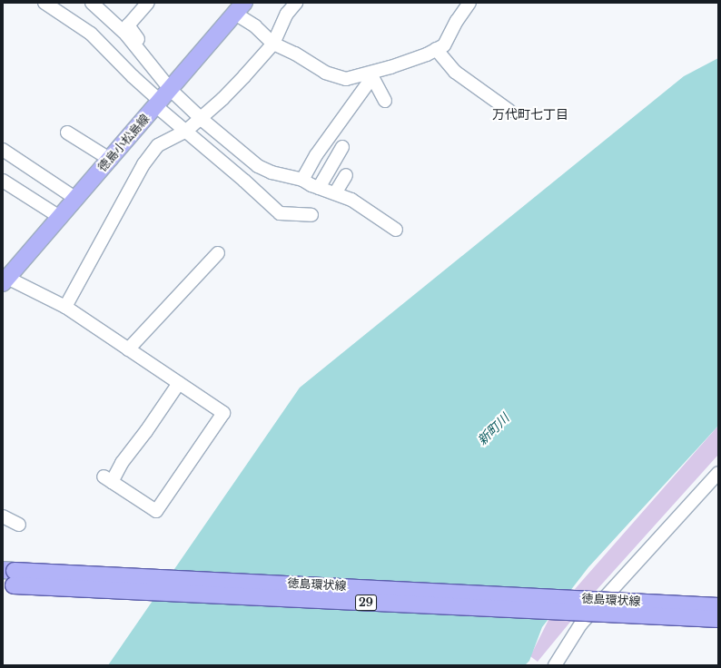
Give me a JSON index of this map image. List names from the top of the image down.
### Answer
{
  "streets": {
    "main road": ["徳島小松島線", "徳島環状線", "29"]
  },
  "districts": ["万代町七丁目"],
  "water": ["新町川"]
}
